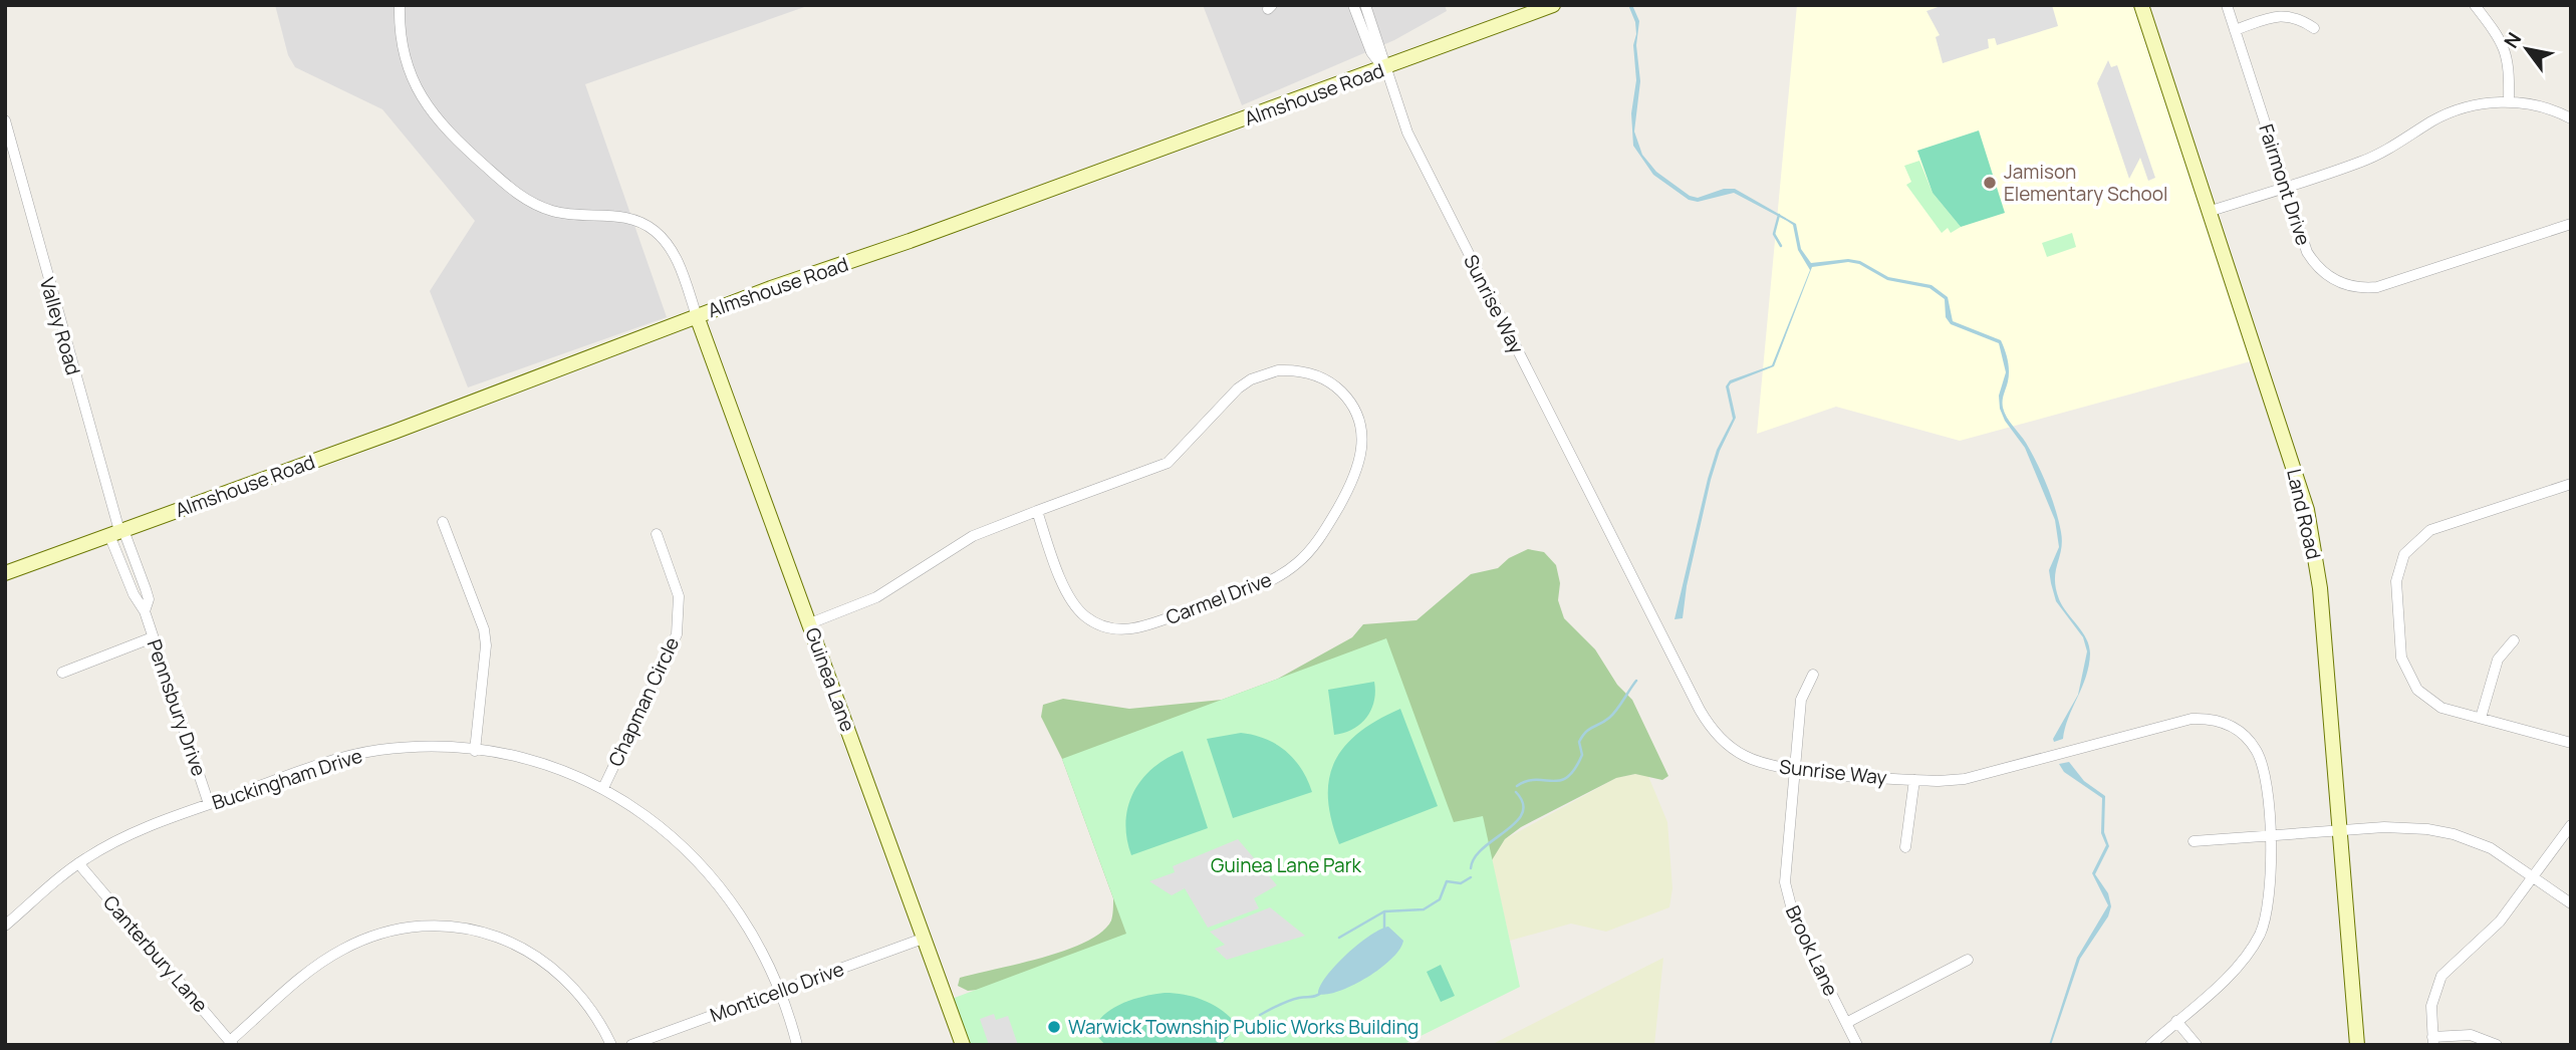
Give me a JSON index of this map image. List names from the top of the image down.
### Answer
{
  "streets": {
    "street": [
      "Almshouse Road",
      "Fairmont Drive",
      "Sunrise Way",
      "Valley Road",
      "Land Road",
      "Carmel Drive",
      "Guinea Lane",
      "Chapman Circle",
      "Pennsbury Drive",
      "Buckingham Drive",
      "Brook Lane",
      "Canterbury Lane",
      "Monticello Drive"
    ]
  },
  "crossings": [
    ["Almshouse Road", "Sunrise Way"],
    ["Almshouse Road", "Valley Road"],
    ["Almshouse Road", "Guinea Lane"],
    ["Almshouse Road", "Pennsbury Drive"],
    ["Sunrise Way", "Brook Lane"],
    ["Valley Road", "Pennsbury Drive"],
    ["Carmel Drive", "Guinea Lane"],
    ["Guinea Lane", "Monticello Drive"],
    ["Chapman Circle", "Buckingham Drive"],
    ["Pennsbury Drive", "Buckingham Drive"],
    ["Buckingham Drive", "Canterbury Lane"],
    ["Buckingham Drive", "Monticello Drive"]
  ],
  "parks": ["Guinea Lane Park"],
  "places": ["Jamison Elementary School", "Warwick Township Public Works Building"],
  "north": "top left"
}
